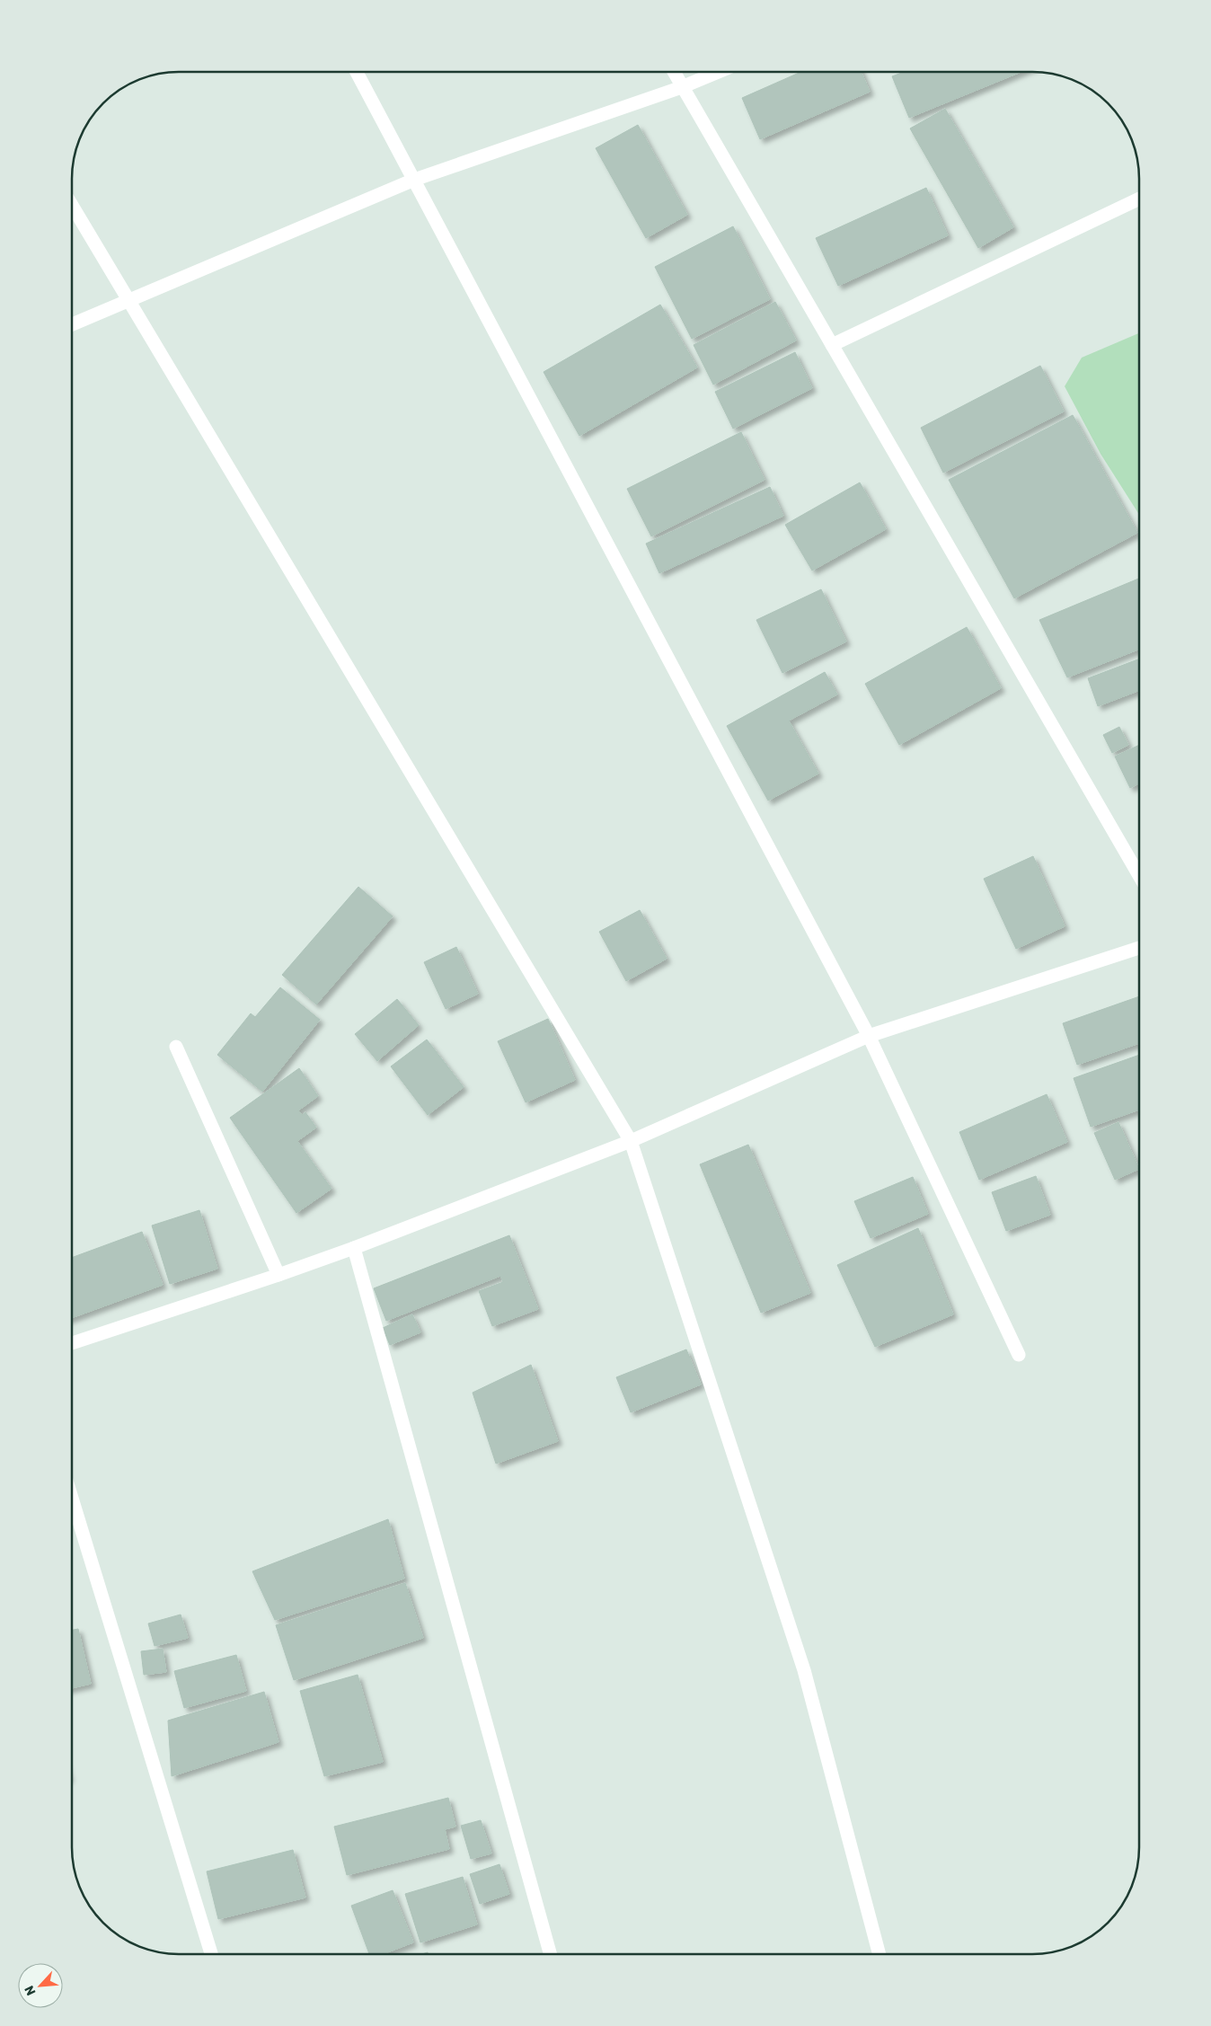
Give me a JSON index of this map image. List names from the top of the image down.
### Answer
{
  "north": "bottom left"
}
